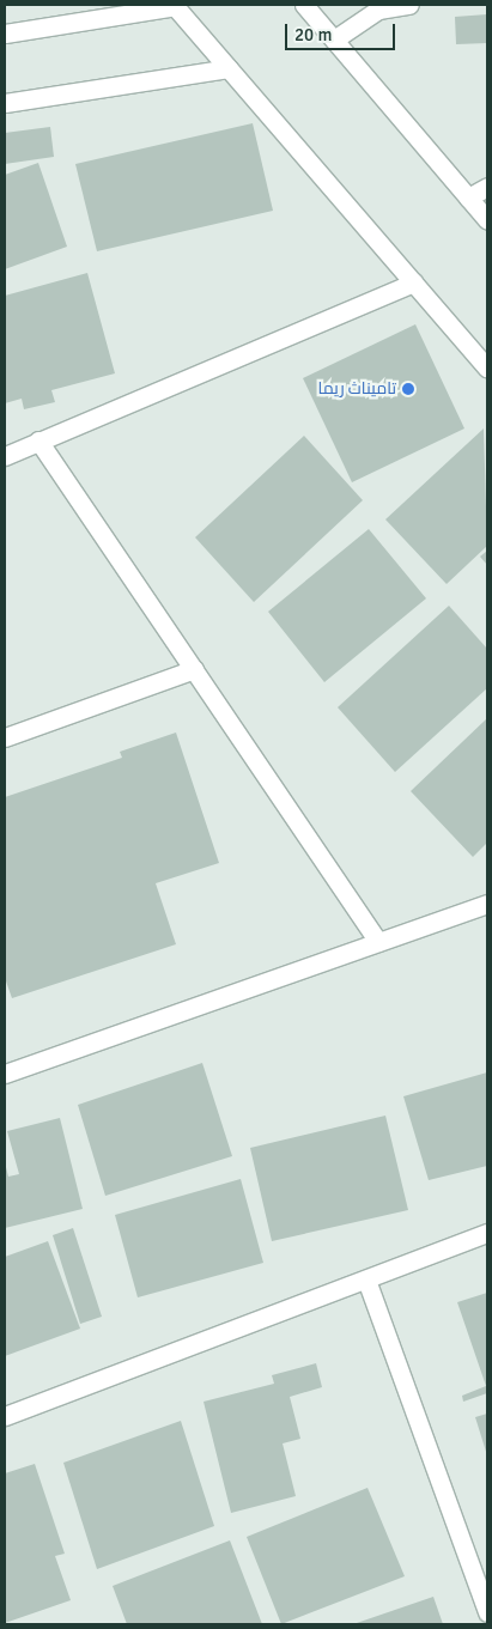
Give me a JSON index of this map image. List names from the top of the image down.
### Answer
{
  "places": ["تاميناث ريما"],
  "scale_bar": "20 m"
}
